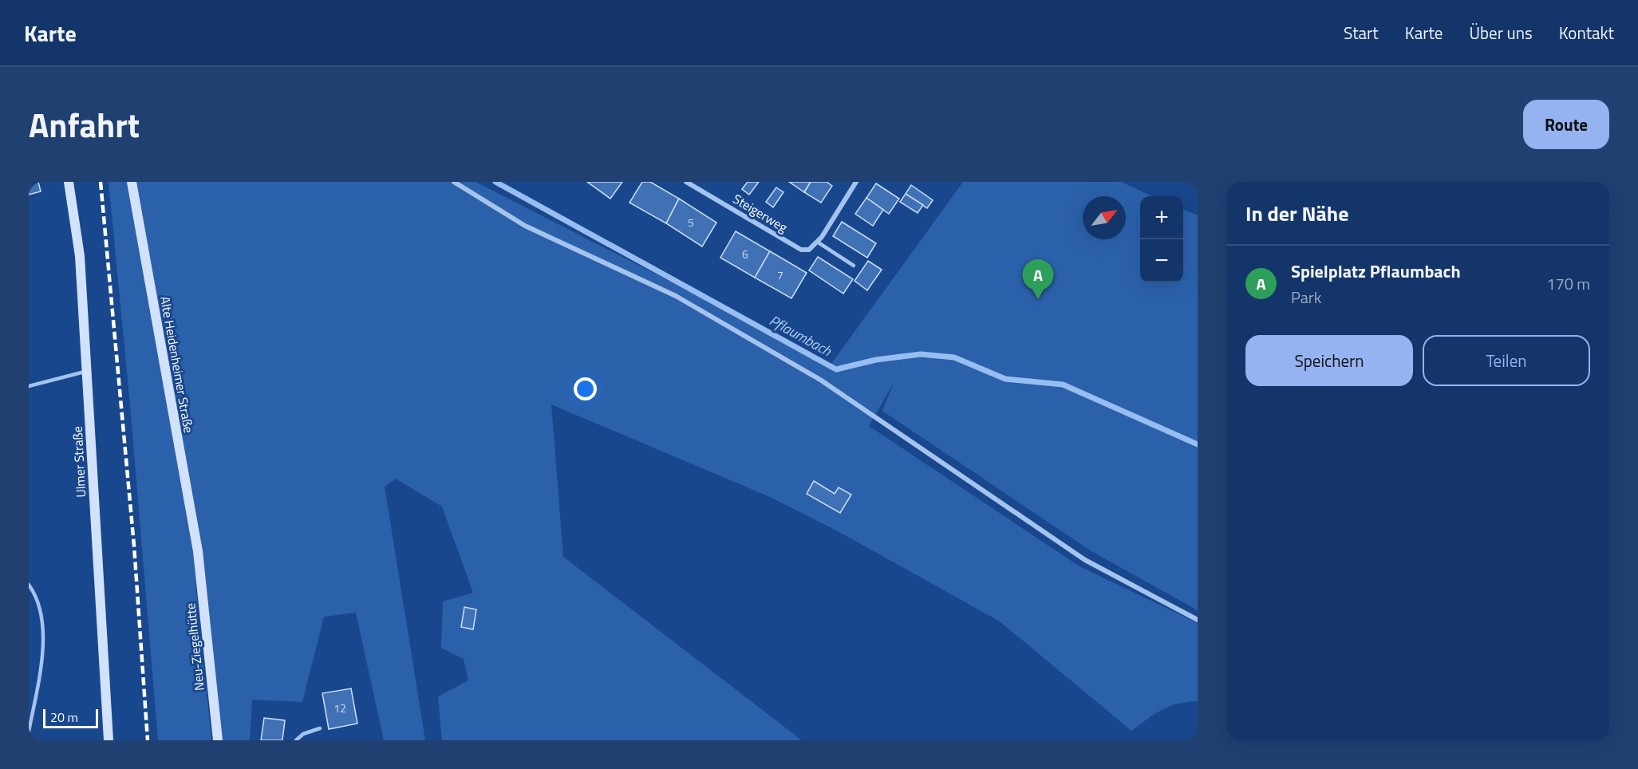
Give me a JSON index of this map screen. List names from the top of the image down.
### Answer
{
  "streets": {
    "street": [
      "Steigerweg",
      "Alte Heidenheimer Straße",
      "Ulmer Straße",
      "Neu-Ziegelhütte"
    ]
  },
  "crossings": [
    ["Alte Heidenheimer Straße", "Neu-Ziegelhütte"]
  ],
  "water": ["Pflaumbach"],
  "house_numbers": [
    "5",
    "6",
    "7",
    "12"
  ],
  "scale_bar": "20 m",
  "north": "top right",
  "page": {
    "header": "Karte",
    "nav": [
      "Start",
      "Karte",
      "Über uns",
      "Kontakt"
    ],
    "title": "Anfahrt",
    "buttons": [
      "Route",
      ["Speichern", "Teilen"]
    ],
    "heading": "In der Nähe",
    "map_buttons": ["+", "−"],
    "list": [
      {
        "mark": "A",
        "name": "Spielplatz Pflaumbach",
        "note": "Park",
        "value": "170 m"
      }
    ],
    "pins": "A",
    "scale": "20 m"
  }
}
